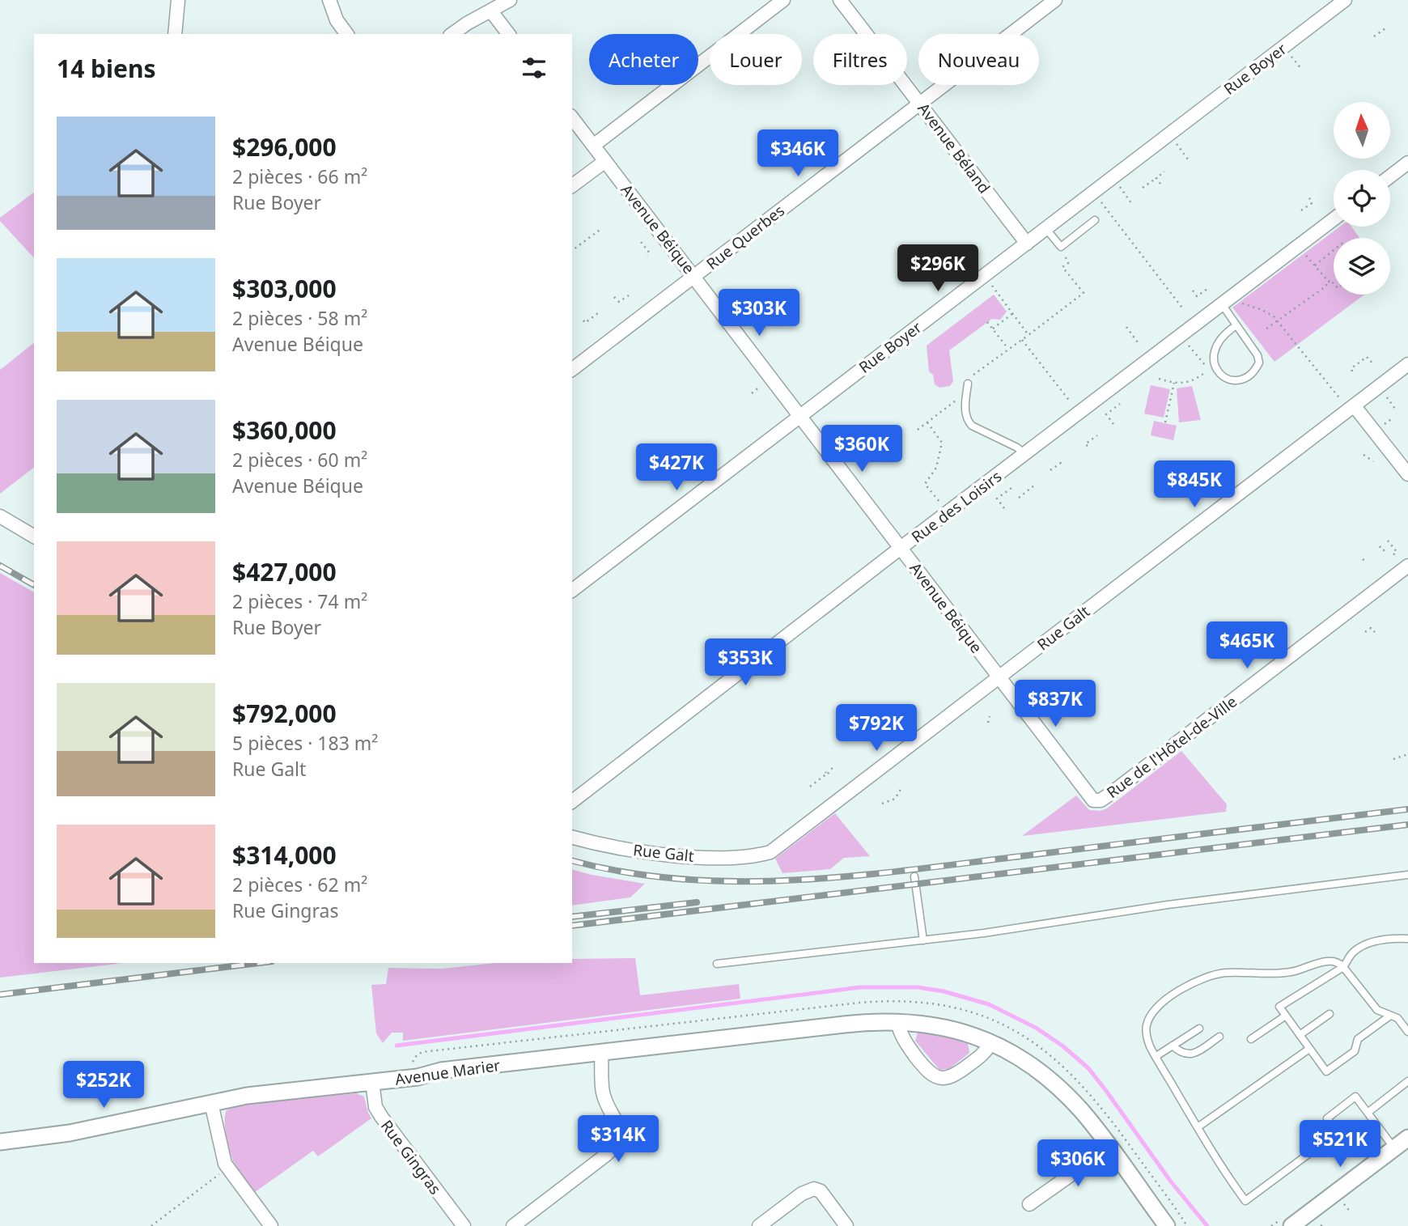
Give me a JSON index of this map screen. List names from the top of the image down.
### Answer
{
  "streets": {
    "street": [
      "Rue Boyer",
      "Avenue Béland",
      "Avenue Béique",
      "Rue Querbes",
      "Rue des Loisirs",
      "Rue Galt",
      "Rue de l'Hôtel-de-Ville",
      "Avenue Marier",
      "Rue Gingras"
    ]
  },
  "crossings": [
    ["Rue Boyer", "Avenue Béland"],
    ["Rue Boyer", "Avenue Béique"],
    ["Avenue Béland", "Rue Querbes"],
    ["Avenue Béique", "Rue Querbes"],
    ["Avenue Béique", "Rue des Loisirs"],
    ["Avenue Béique", "Rue Galt"],
    ["Avenue Béique", "Rue de l'Hôtel-de-Ville"],
    ["Avenue Marier", "Rue Gingras"]
  ],
  "north": "top",
  "page": {
    "chip": [
      "Acheter",
      "Louer",
      "Filtres",
      "Nouveau"
    ],
    "heading": "14 biens",
    "list": [
      {
        "name": "$296,000",
        "note": "2 pièces · 66 m² · Rue Boyer"
      },
      {
        "name": "$303,000",
        "note": "2 pièces · 58 m² · Avenue Béique"
      },
      {
        "name": "$360,000",
        "note": "2 pièces · 60 m² · Avenue Béique"
      },
      {
        "name": "$427,000",
        "note": "2 pièces · 74 m² · Rue Boyer"
      },
      {
        "name": "$792,000",
        "note": "5 pièces · 183 m² · Rue Galt"
      },
      {
        "name": "$314,000",
        "note": "2 pièces · 62 m² · Rue Gingras"
      }
    ],
    "price": [
      "$346K",
      "$296K",
      "$303K",
      "$360K",
      "$427K",
      "$845K",
      "$465K",
      "$353K",
      "$837K",
      "$792K",
      "$252K",
      "$314K",
      "$521K",
      "$306K"
    ]
  }
}
